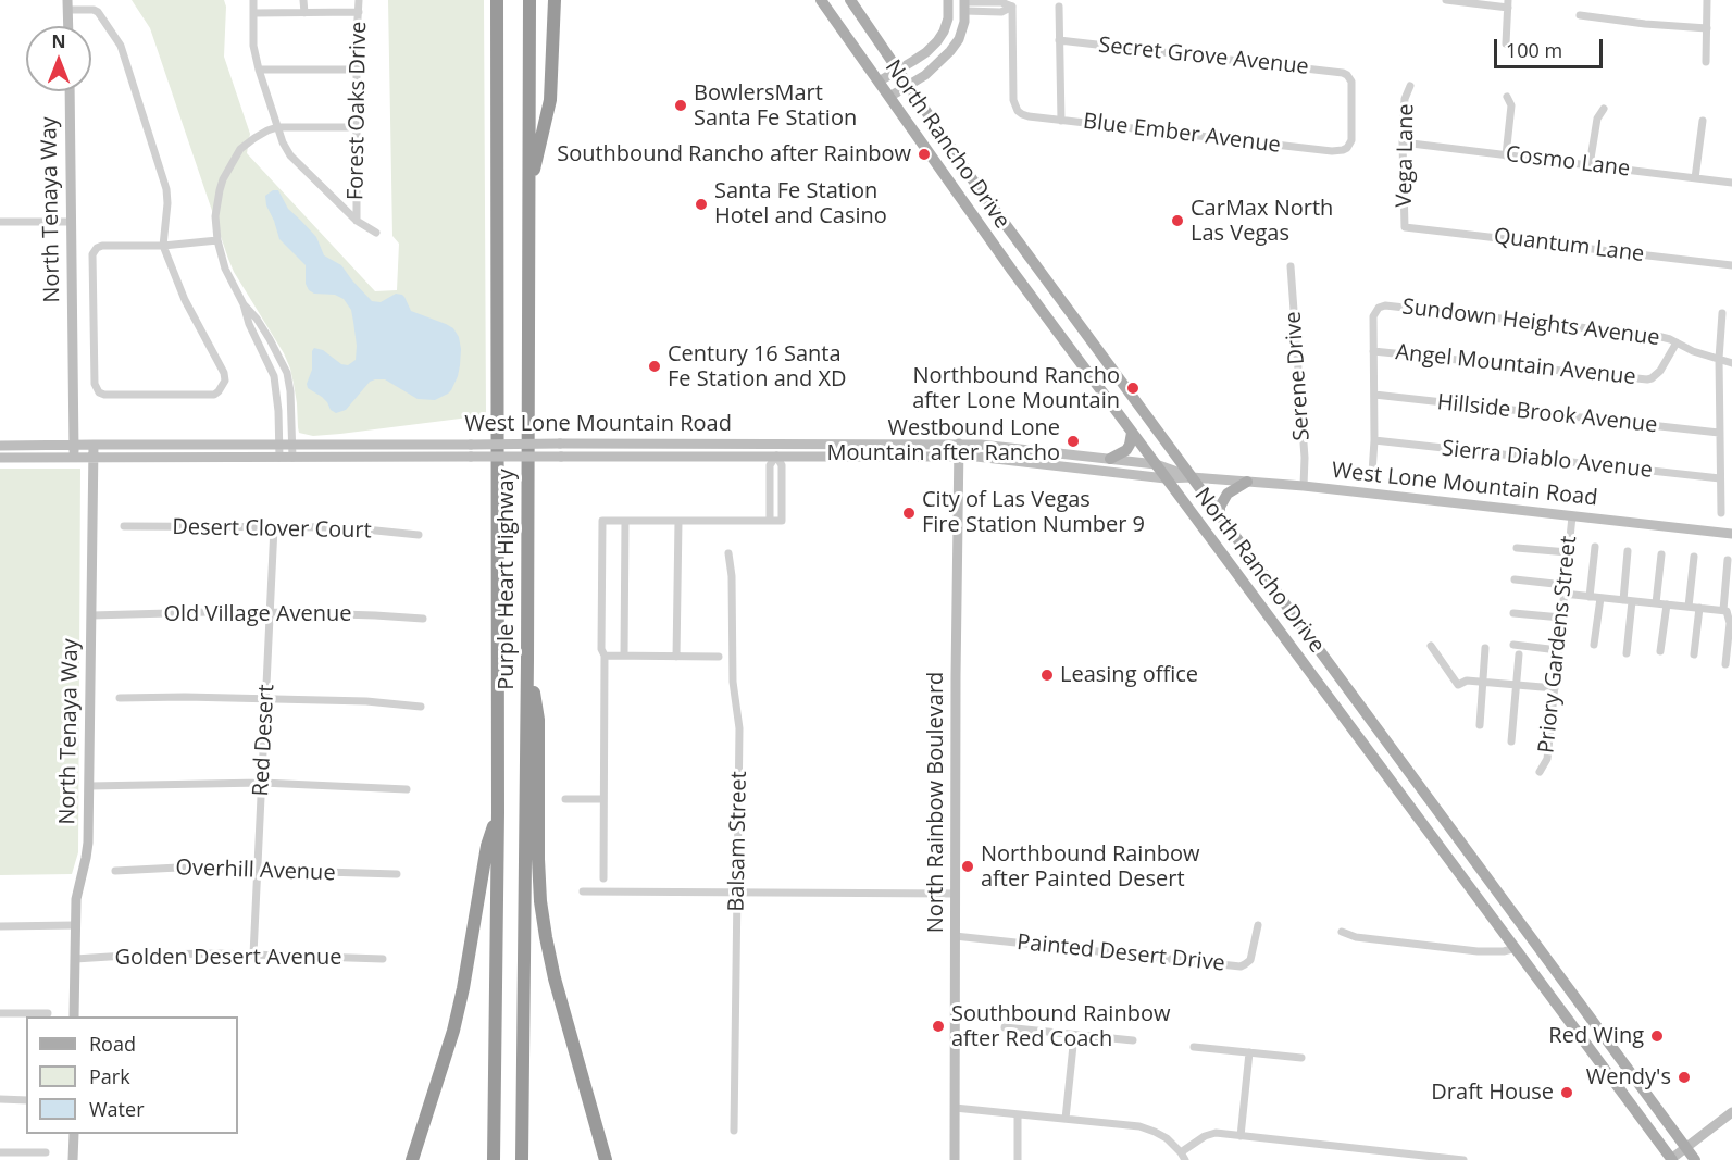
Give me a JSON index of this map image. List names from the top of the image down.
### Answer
{
  "streets": {
    "highway": ["Purple Heart Highway"],
    "main road": [
      "North Rancho Drive",
      "North Tenaya Way",
      "West Lone Mountain Road",
      "North Rainbow Boulevard"
    ],
    "street": [
      "Secret Grove Avenue",
      "Forest Oaks Drive",
      "Blue Ember Avenue",
      "Vega Lane",
      "Cosmo Lane",
      "Quantum Lane",
      "Sundown Heights Avenue",
      "Angel Mountain Avenue",
      "Serene Drive",
      "Hillside Brook Avenue",
      "Sierra Diablo Avenue",
      "Desert Clover Court",
      "Old Village Avenue",
      "Priory Gardens Street",
      "Red Desert",
      "Balsam Street",
      "Overhill Avenue",
      "Painted Desert Drive",
      "Golden Desert Avenue"
    ]
  },
  "crossings": [
    ["Secret Grove Avenue", "Blue Ember Avenue"],
    ["North Rancho Drive", "West Lone Mountain Road"],
    ["Vega Lane", "Cosmo Lane"],
    ["Vega Lane", "Quantum Lane"],
    ["North Tenaya Way", "West Lone Mountain Road"],
    ["North Tenaya Way", "Old Village Avenue"],
    ["North Tenaya Way", "Golden Desert Avenue"],
    ["Sundown Heights Avenue", "Angel Mountain Avenue"],
    ["Serene Drive", "West Lone Mountain Road"],
    ["West Lone Mountain Road", "Priory Gardens Street"],
    ["West Lone Mountain Road", "North Rainbow Boulevard"],
    ["Desert Clover Court", "Red Desert"],
    ["Old Village Avenue", "Red Desert"],
    ["Red Desert", "Overhill Avenue"],
    ["Red Desert", "Golden Desert Avenue"],
    ["North Rainbow Boulevard", "Painted Desert Drive"]
  ],
  "places": [
    "BowlersMart Santa Fe Station",
    "Southbound Rancho after Rainbow",
    "Santa Fe Station Hotel and Casino",
    "CarMax North Las Vegas",
    "Century 16 Santa Fe Station and XD",
    "Northbound Rancho after Lone Mountain",
    "Westbound Lone Mountain after Rancho",
    "City of Las Vegas Fire Station Number 9",
    "Leasing office",
    "Northbound Rainbow after Painted Desert",
    "Southbound Rainbow after Red Coach",
    "Red Wing",
    "Wendy's",
    "Draft House"
  ],
  "legend": ["Road", "Park", "Water"],
  "scale_bar": "100 m",
  "north": "top"
}
